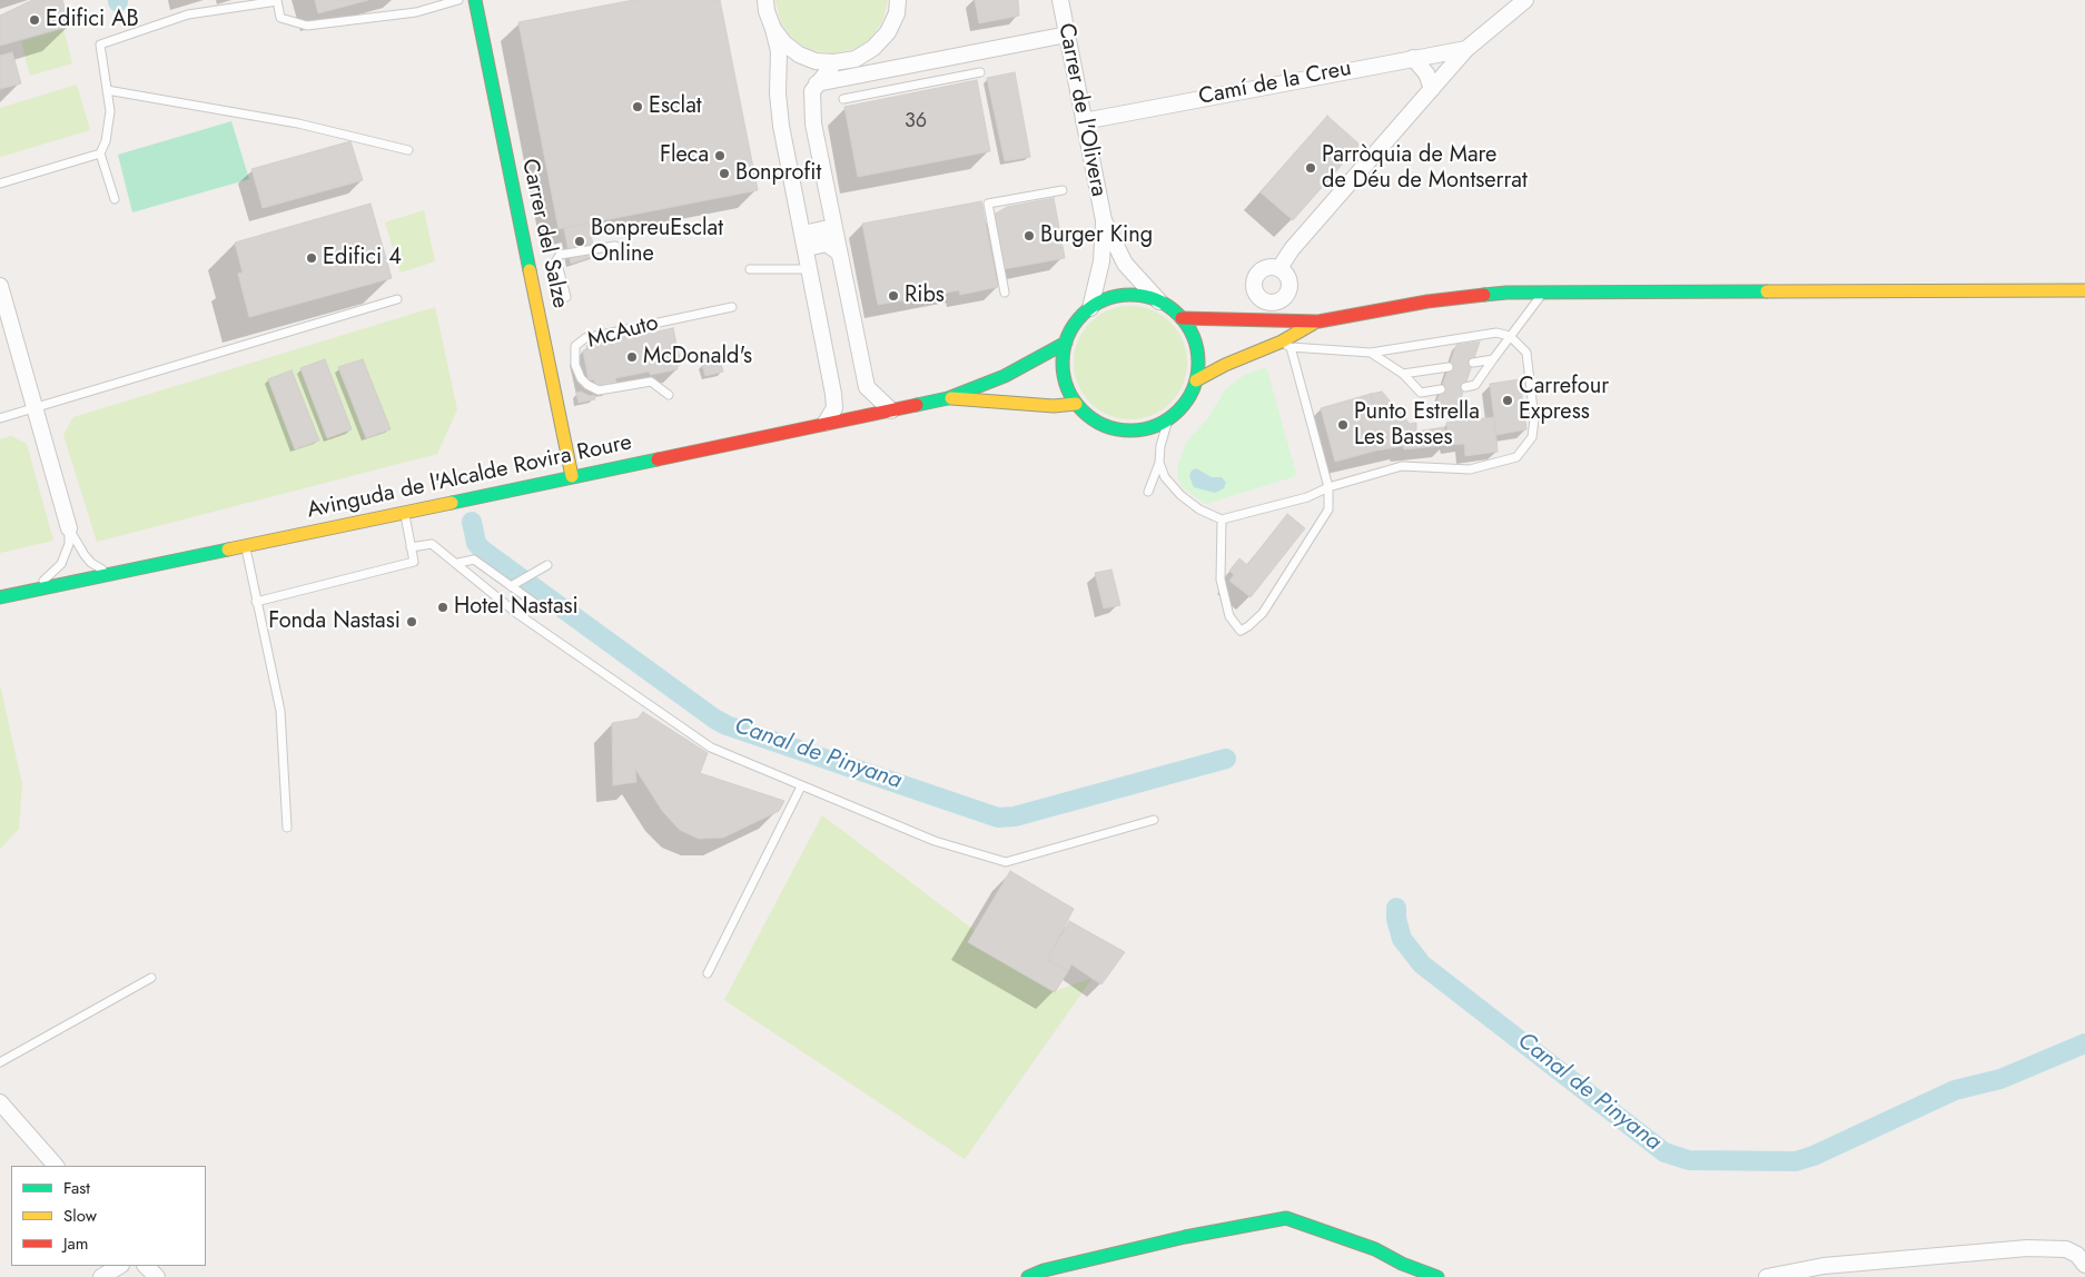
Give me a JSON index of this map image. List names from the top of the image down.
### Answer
{
  "streets": {
    "main road": ["Carrer del Salze", "Avinguda de l'Alcalde Rovira Roure"],
    "street": ["Camí de la Creu", "Carrer de l'Olivera"],
    "lane": ["McAuto"]
  },
  "crossings": [
    ["Camí de la Creu", "Carrer de l'Olivera"],
    ["Carrer del Salze", "Avinguda de l'Alcalde Rovira Roure"]
  ],
  "water": ["Canal de Pinyana"],
  "places": [
    "Edifici AB",
    "Esclat",
    "Fleca",
    "Parròquia de Mare de Déu de Montserrat",
    "Bonprofit",
    "Burger King",
    "BonpreuEsclat Online",
    "Edifici 4",
    "Ribs",
    "McDonald's",
    "Carrefour Express",
    "Punto Estrella Les Basses",
    "Hotel Nastasi",
    "Fonda Nastasi"
  ],
  "house_numbers": ["36"],
  "legend": ["Fast", "Slow", "Jam"]
}
